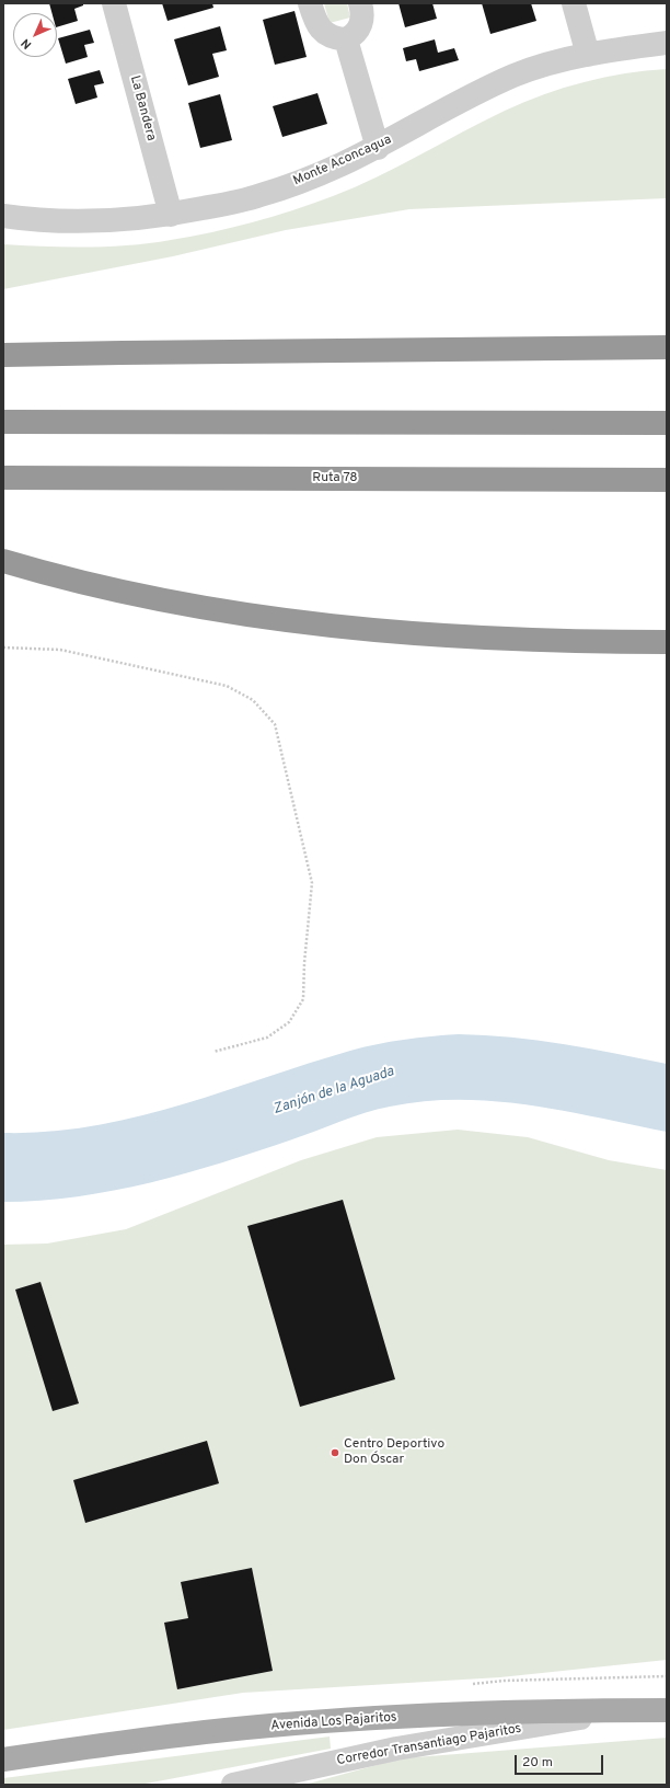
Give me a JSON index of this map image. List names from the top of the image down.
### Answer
{
  "streets": {
    "highway": ["Ruta 78"],
    "main road": ["Avenida Los Pajaritos"],
    "street": ["La Bandera", "Monte Aconcagua", "Corredor Transantiago Pajaritos"]
  },
  "crossings": [
    ["La Bandera", "Monte Aconcagua"],
    ["Avenida Los Pajaritos", "Corredor Transantiago Pajaritos"]
  ],
  "water": ["Zanjón de la Aguada"],
  "places": ["Centro Deportivo Don Óscar"],
  "scale_bar": "20 m",
  "north": "bottom left"
}
